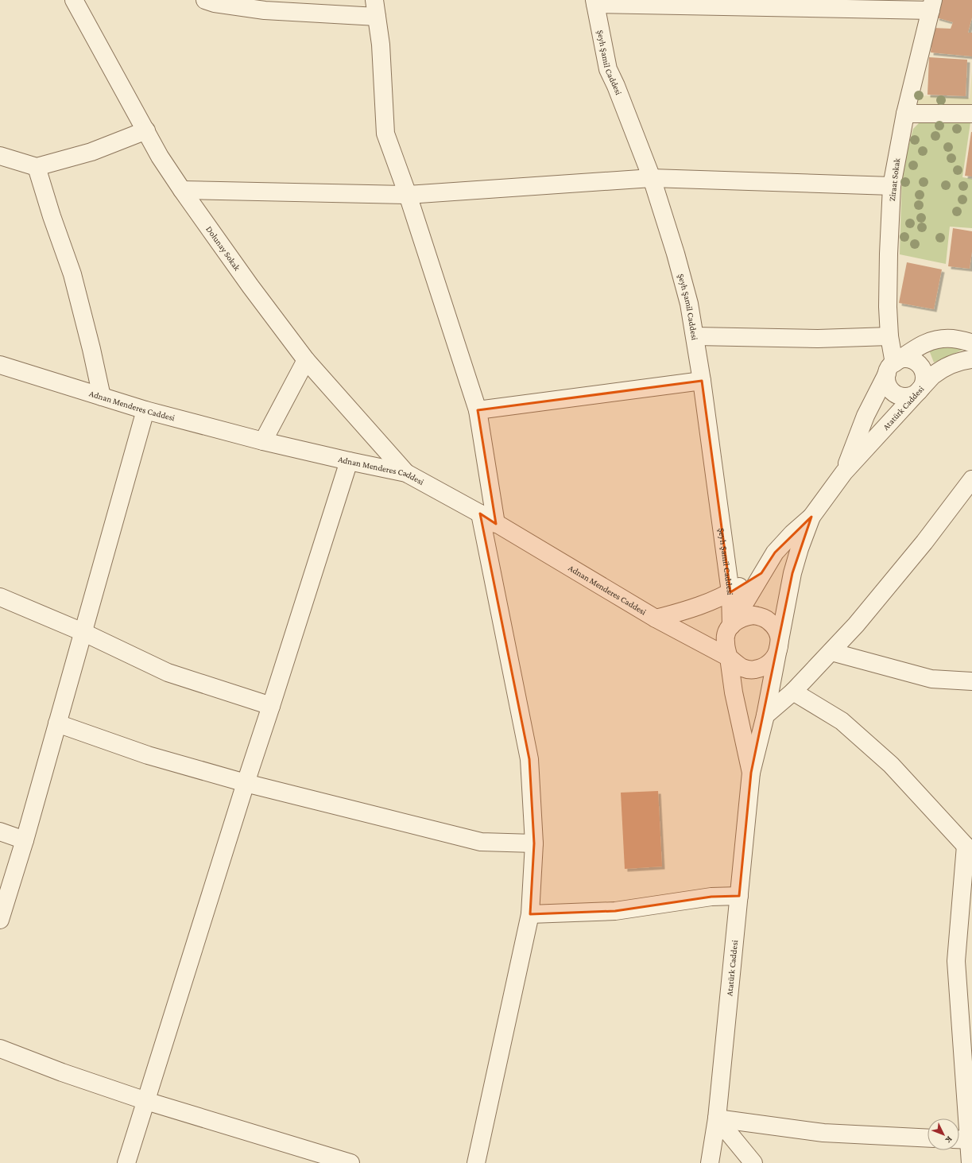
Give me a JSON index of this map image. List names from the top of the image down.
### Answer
{
  "streets": {
    "street": [
      "Şeyh Şamil Caddesi",
      "Ziraat Sokak",
      "Dolunay Sokak",
      "Adnan Menderes Caddesi",
      "Atatürk Caddesi"
    ]
  },
  "crossings": [
    ["Şeyh Şamil Caddesi", "Adnan Menderes Caddesi"],
    ["Ziraat Sokak", "Atatürk Caddesi"],
    ["Dolunay Sokak", "Adnan Menderes Caddesi"]
  ],
  "north": "bottom right"
}
